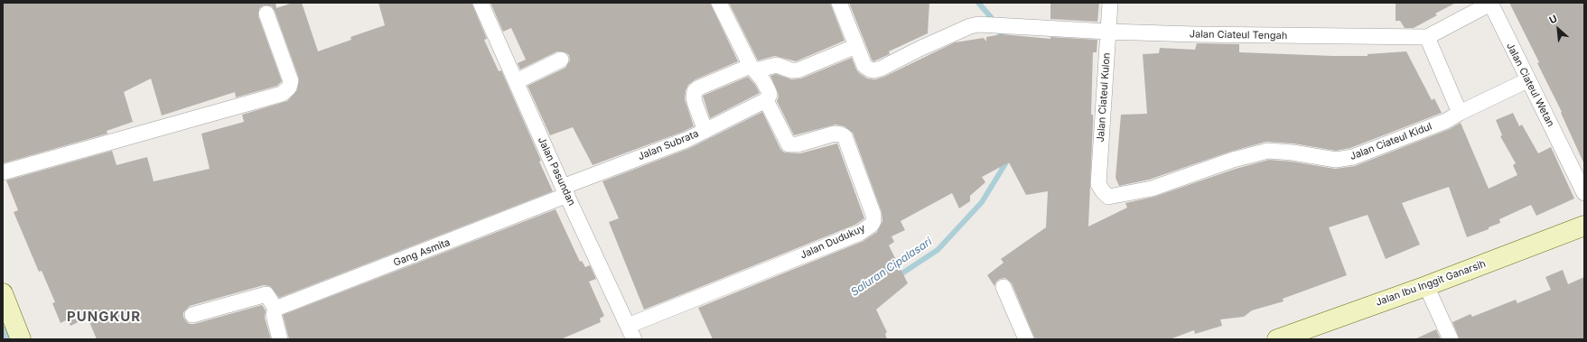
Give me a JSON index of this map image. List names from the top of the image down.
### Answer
{
  "streets": {
    "main road": ["Jalan Ibu Inggit Ganarsih"],
    "street": [
      "Jalan Ciateul Tengah",
      "Jalan Ciateul Wetan",
      "Jalan Ciateul Kulon",
      "Jalan Ciateul Kidul",
      "Jalan Subrata",
      "Jalan Pasundan",
      "Jalan Dudukuy",
      "Gang Asmita"
    ]
  },
  "crossings": [
    ["Jalan Ciateul Tengah", "Jalan Ciateul Wetan"],
    ["Jalan Ciateul Tengah", "Jalan Ciateul Kulon"],
    ["Jalan Ciateul Wetan", "Jalan Ciateul Kidul"],
    ["Jalan Ciateul Kulon", "Jalan Ciateul Kidul"],
    ["Jalan Subrata", "Jalan Pasundan"],
    ["Jalan Subrata", "Jalan Dudukuy"],
    ["Jalan Subrata", "Gang Asmita"],
    ["Jalan Pasundan", "Jalan Dudukuy"],
    ["Jalan Pasundan", "Gang Asmita"]
  ],
  "districts": ["PUNGKUR"],
  "water": ["Saluran Cipalasari"],
  "north": "top left"
}
